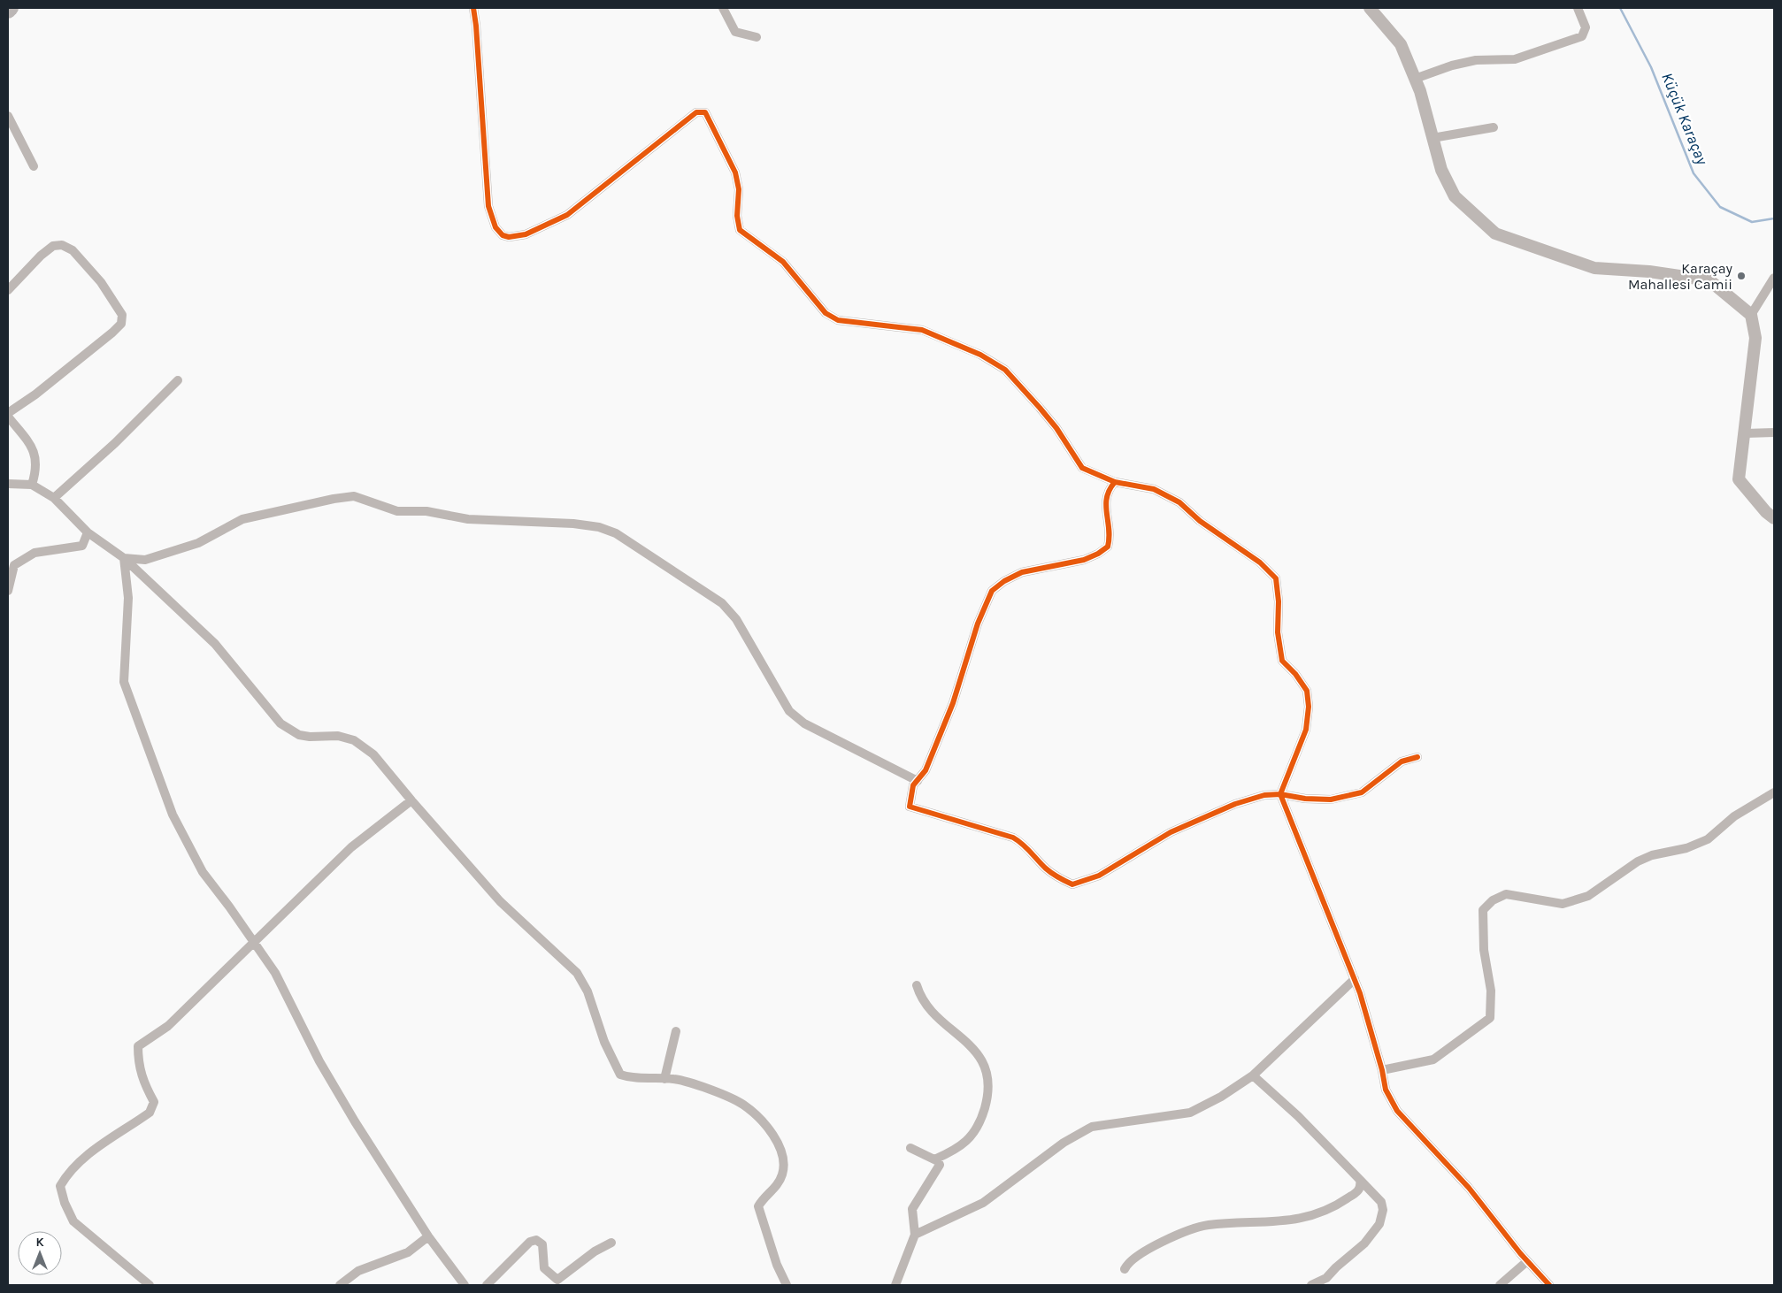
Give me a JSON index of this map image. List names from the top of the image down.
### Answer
{
  "water": ["Küçük Karaçay"],
  "places": ["Karaçay Mahallesi Camii"],
  "north": "top"
}
